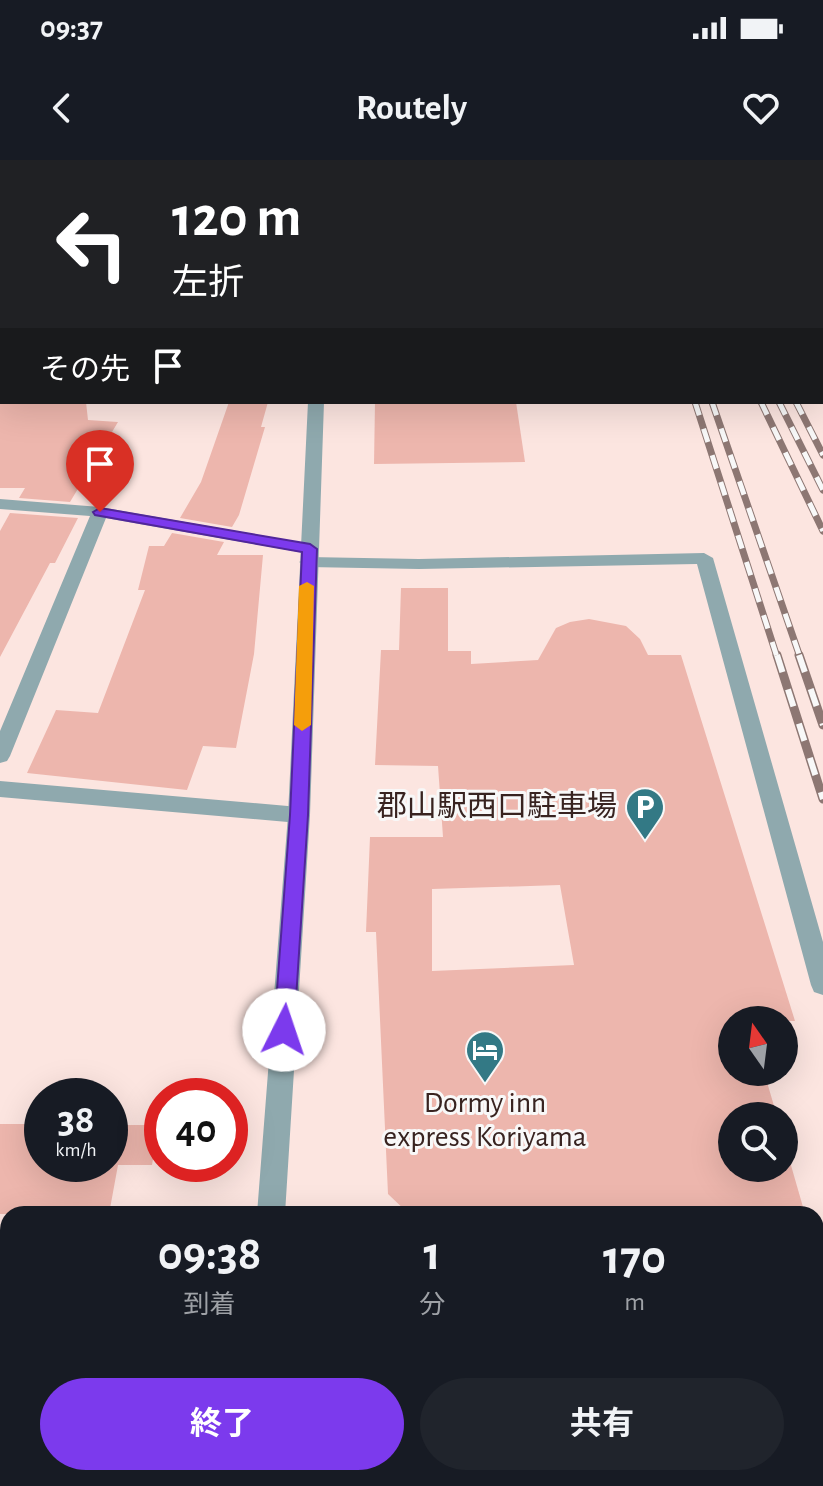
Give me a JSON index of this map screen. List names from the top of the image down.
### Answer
{
  "places": {
    "parking": ["郡山駅西口駐車場"],
    "hotel": ["Dormy inn express Koriyama"]
  },
  "north": "top",
  "page": {
    "status": "09:37",
    "header": "Routely",
    "turn": ["120 m", "左折"],
    "then": "その先",
    "speed": "38 km/h",
    "limit": "40",
    "eta": [
      "09:38",
      "到着",
      "1",
      "分",
      "170",
      "m"
    ],
    "buttons": ["終了", "共有"]
  }
}
